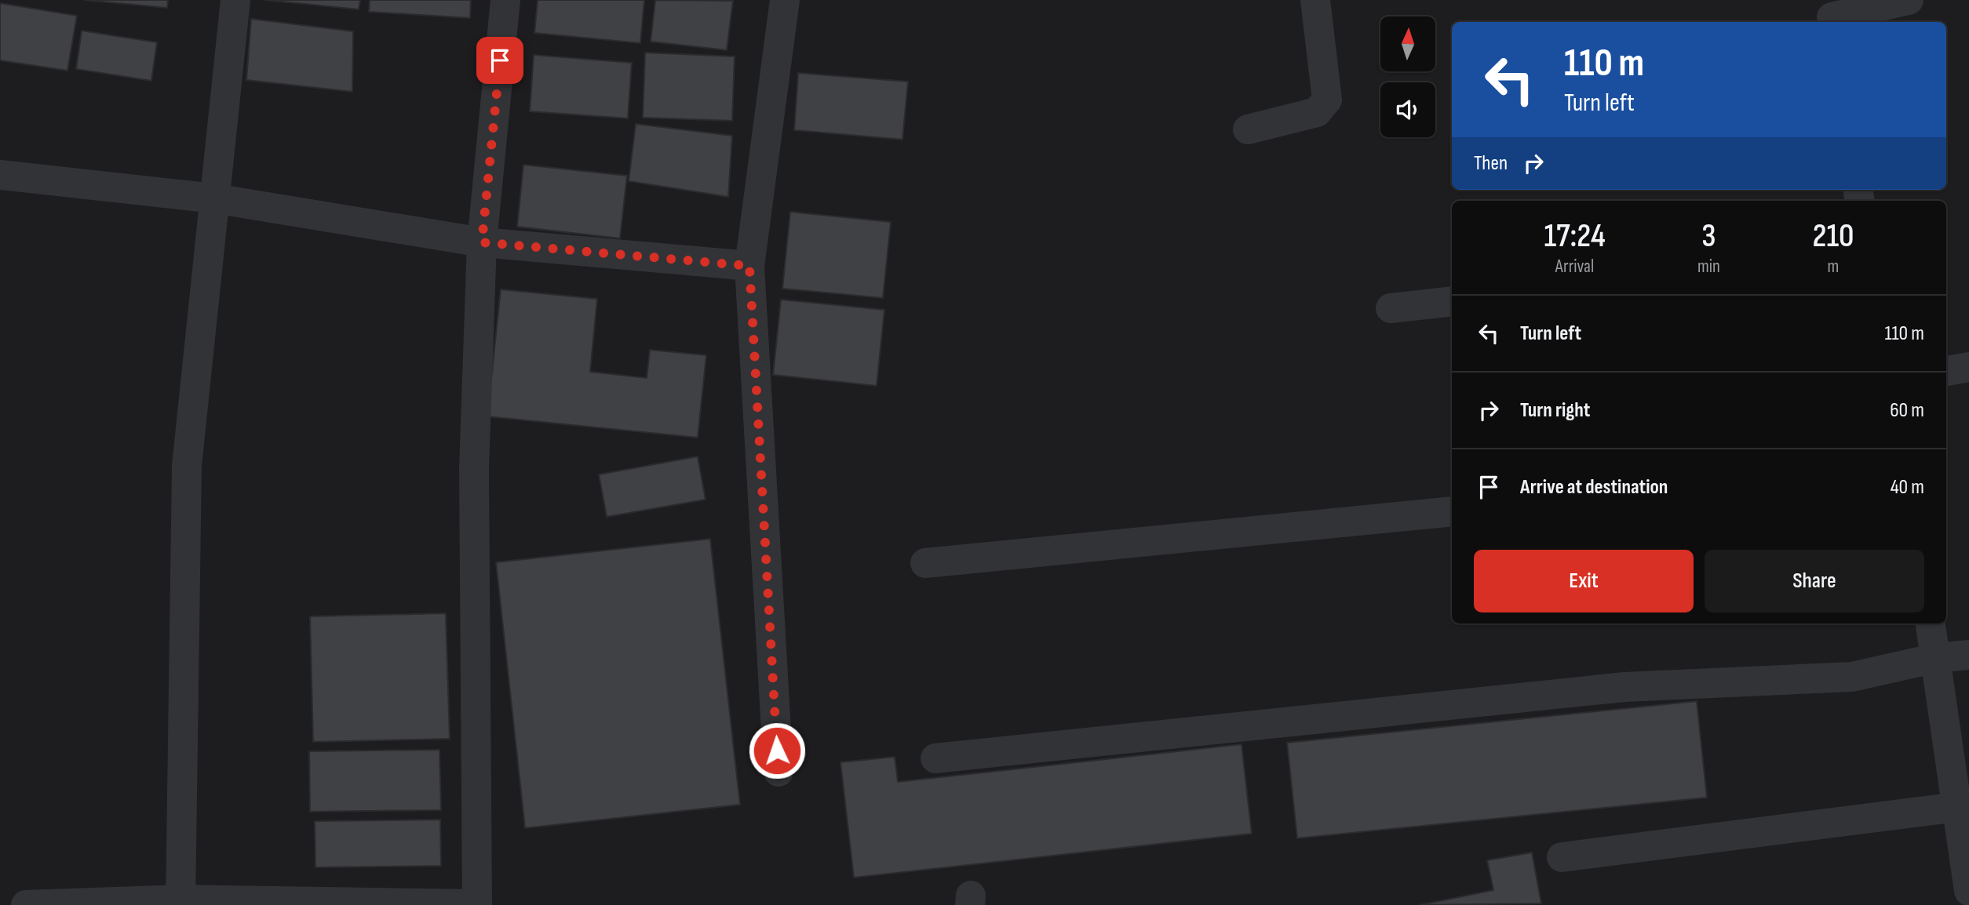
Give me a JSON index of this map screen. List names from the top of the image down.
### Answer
{
  "north": "top",
  "page": {
    "turn": ["110 m", "Turn left"],
    "then": "Then",
    "eta": [
      "17:24",
      "Arrival",
      "3",
      "min",
      "210",
      "m"
    ],
    "list": [
      {
        "name": "Turn left",
        "value": "110 m"
      },
      {
        "name": "Turn right",
        "value": "60 m"
      },
      {
        "name": "Arrive at destination",
        "value": "40 m"
      }
    ],
    "buttons": ["Exit", "Share"]
  }
}
